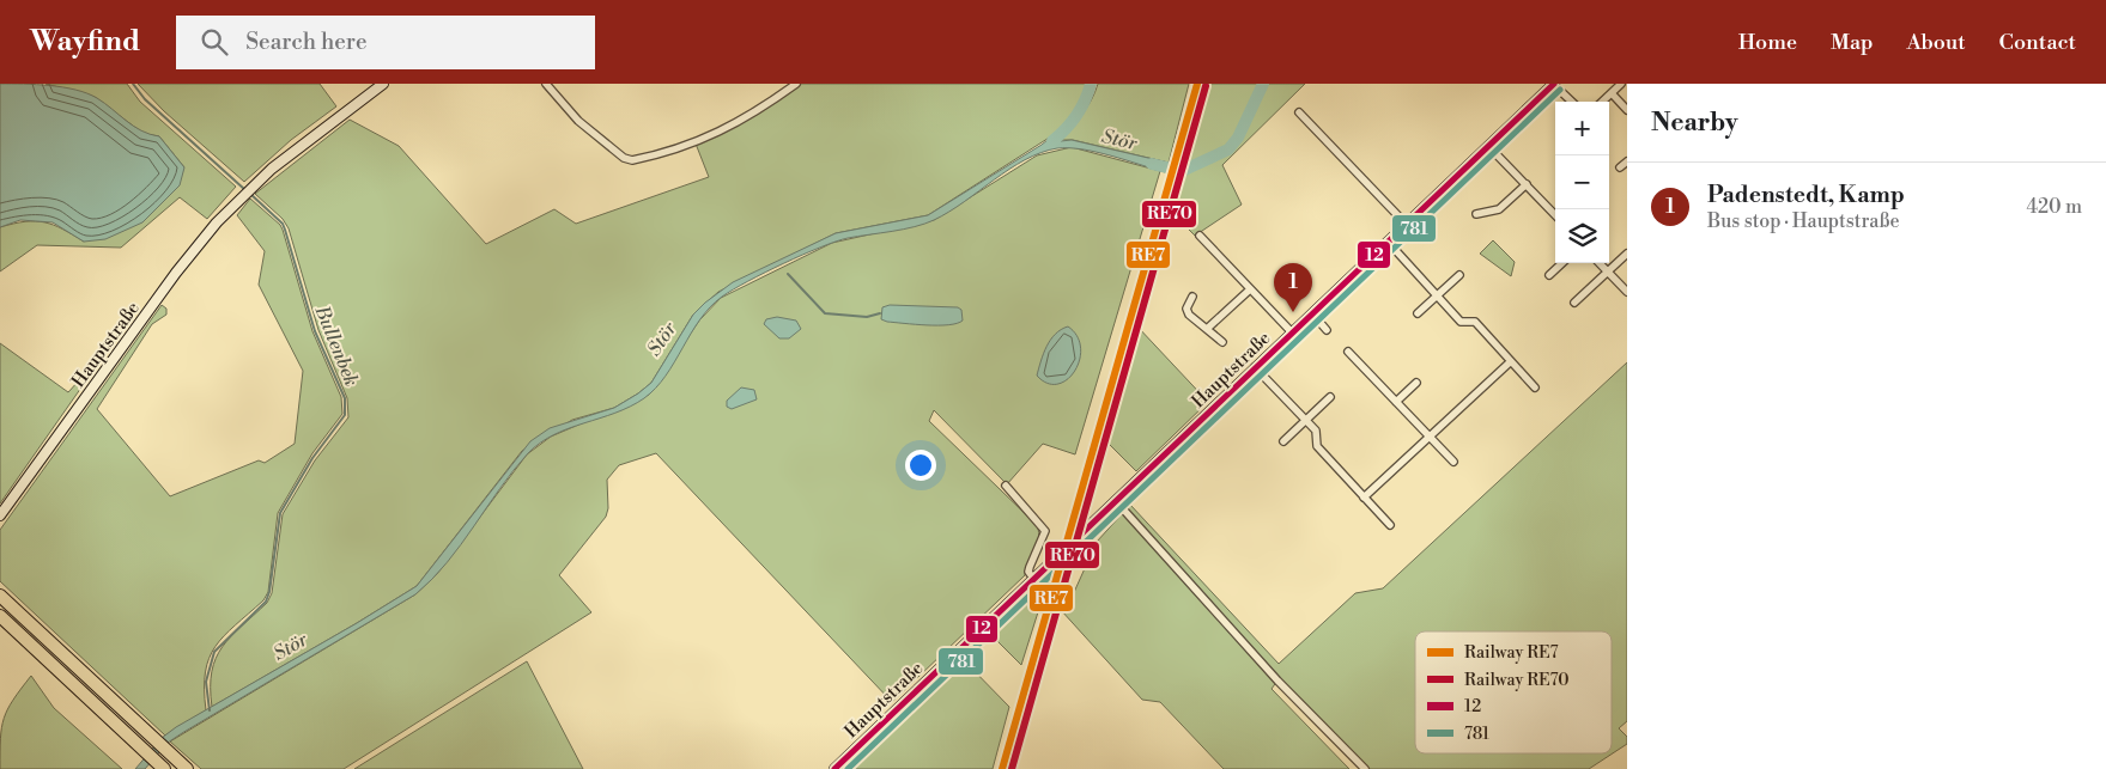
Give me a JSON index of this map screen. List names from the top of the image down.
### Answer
{
  "streets": {
    "street": ["Hauptstraße"]
  },
  "water": ["Stör", "Bullenbek"],
  "lines": [
    "rail line RE7",
    "transit line 12",
    "rail line RE70",
    "transit line 781"
  ],
  "legend": [
    "Railway RE7",
    "Railway RE70",
    "12",
    "781"
  ],
  "page": {
    "header": "Wayfind",
    "search": "Search here",
    "nav": [
      "Home",
      "Map",
      "About",
      "Contact"
    ],
    "heading": "Nearby",
    "map_buttons": ["+", "−"],
    "list": [
      {
        "mark": "1",
        "name": "Padenstedt, Kamp",
        "note": "Bus stop · Hauptstraße",
        "value": "420 m"
      }
    ],
    "pins": "1"
  }
}
